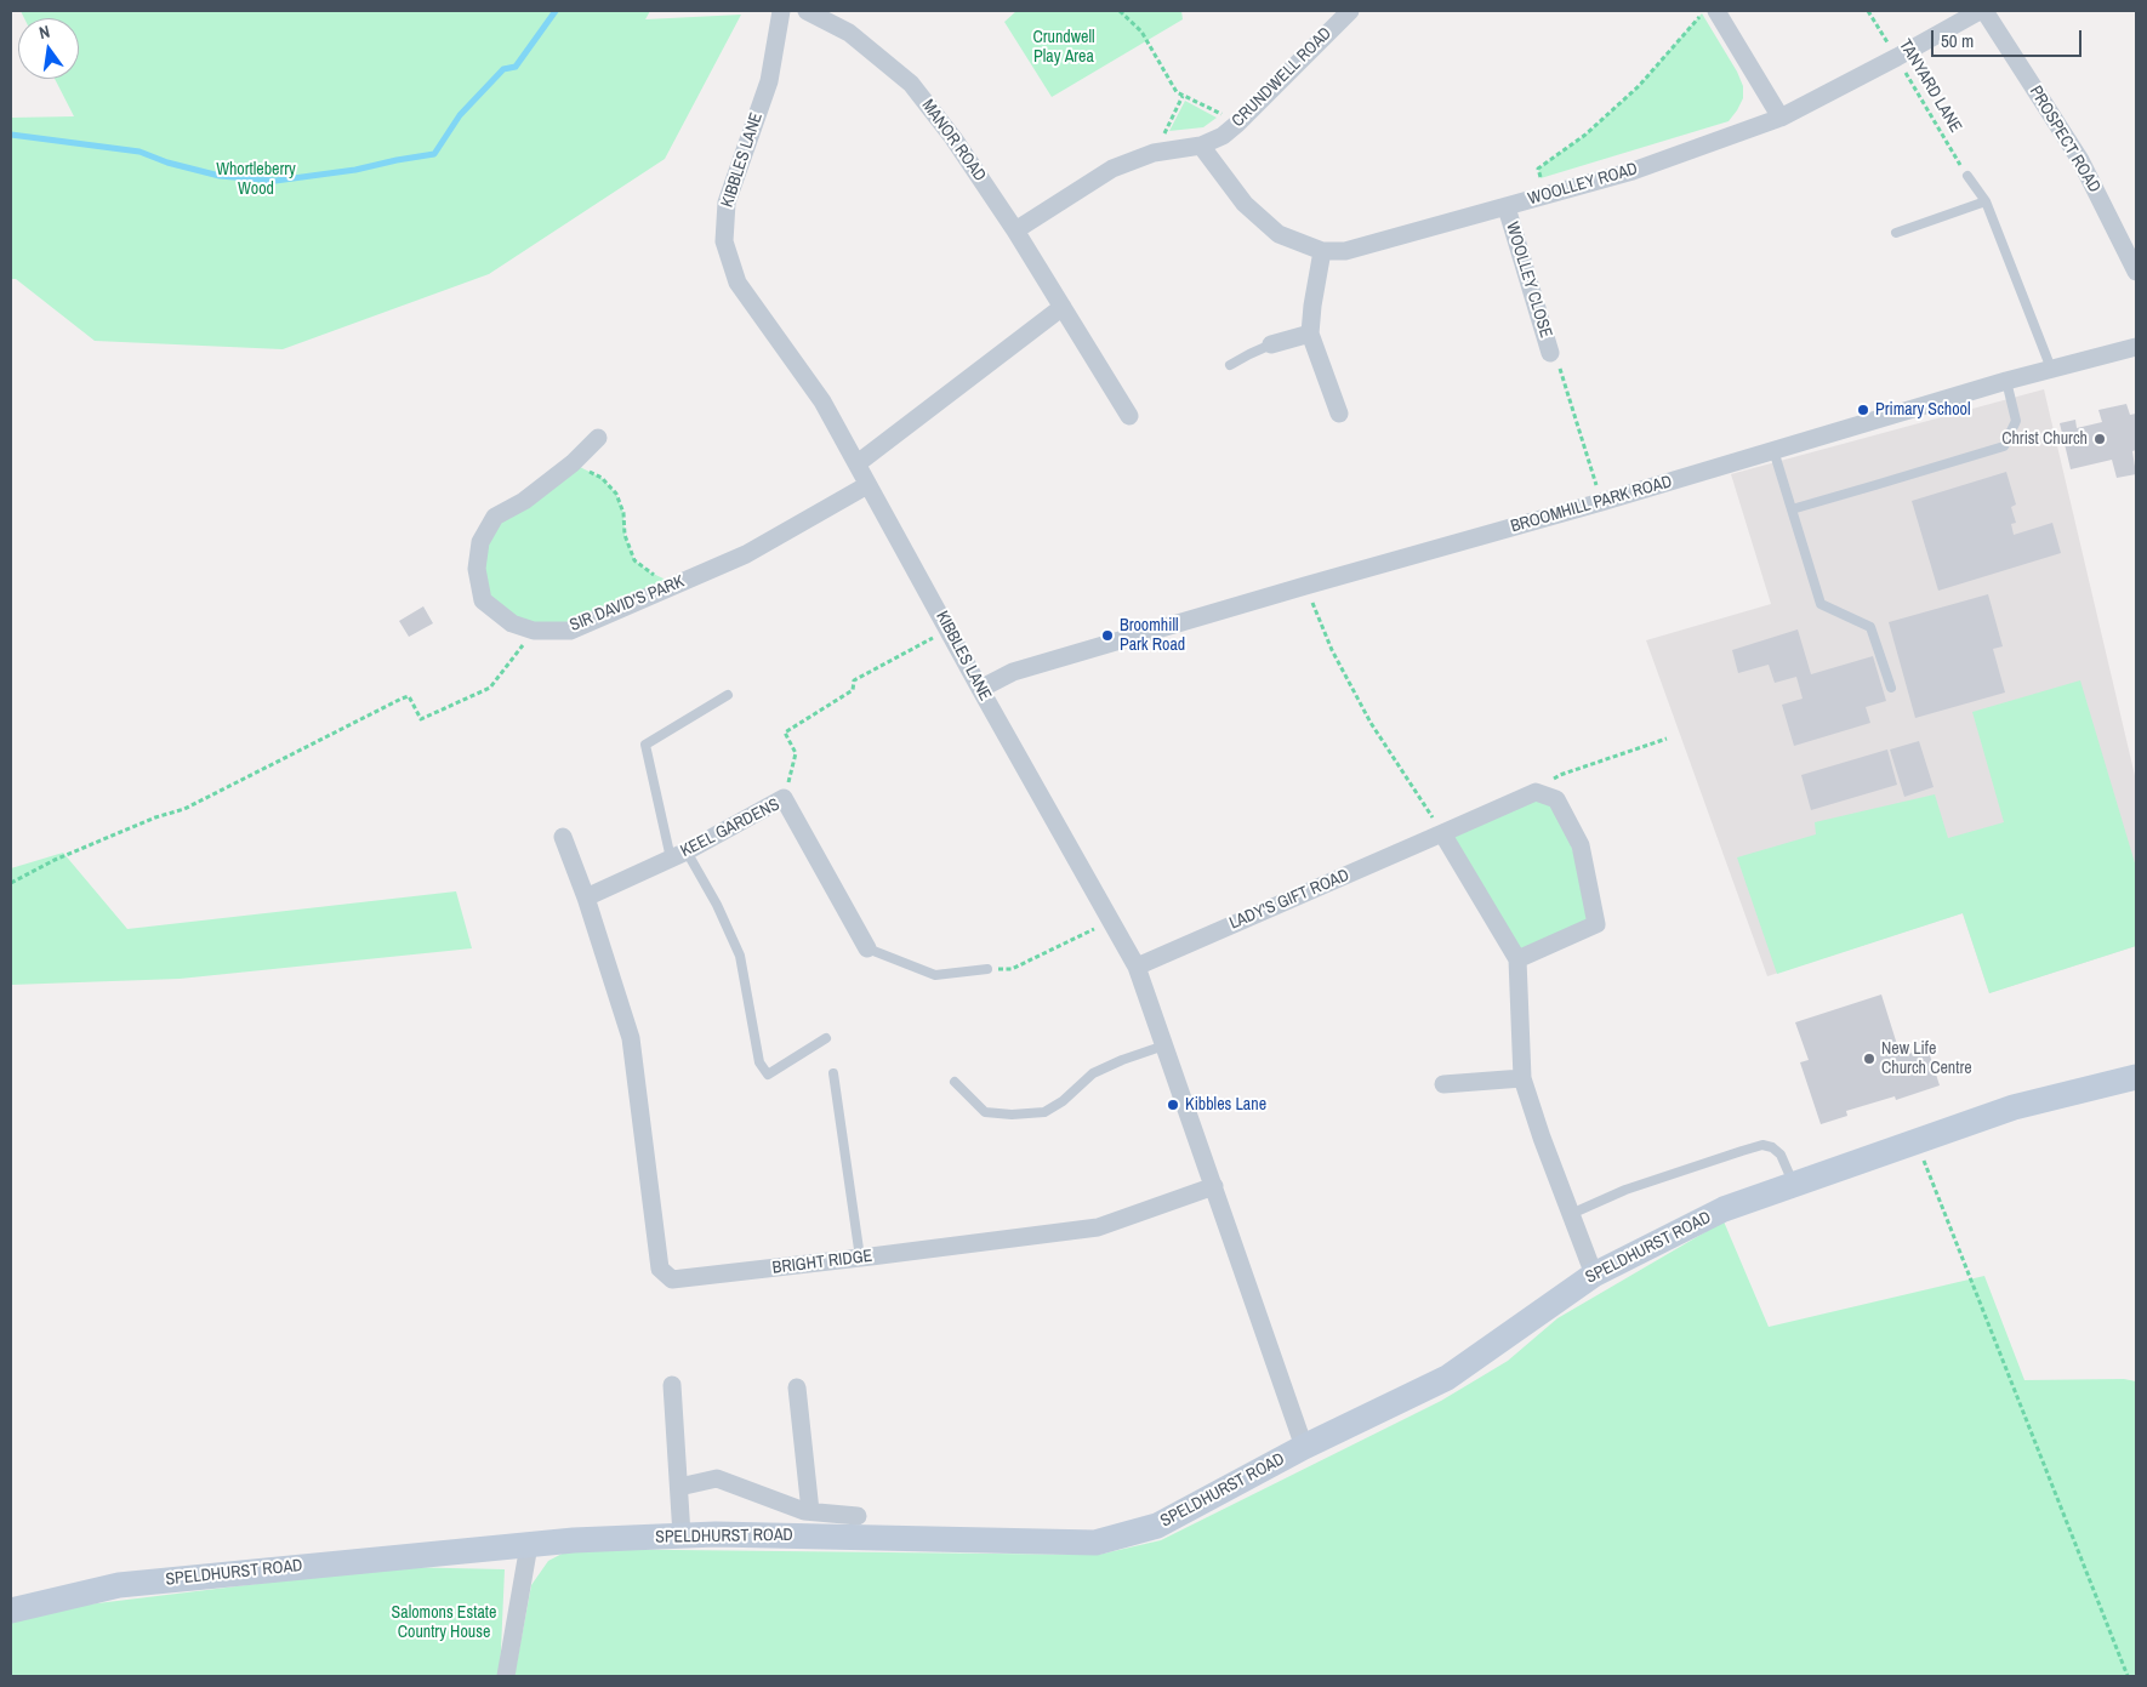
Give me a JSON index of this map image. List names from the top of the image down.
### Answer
{
  "streets": {
    "street": [
      "CRUNDWELL ROAD",
      "PROSPECT ROAD",
      "MANOR ROAD",
      "KIBBLES LANE",
      "WOOLLEY ROAD",
      "WOOLLEY CLOSE",
      "BROOMHILL PARK ROAD",
      "SIR DAVID'S PARK",
      "KEEL GARDENS",
      "LADY'S GIFT ROAD",
      "SPELDHURST ROAD",
      "BRIGHT RIDGE"
    ],
    "path": ["TANYARD LANE"]
  },
  "crossings": [
    ["CRUNDWELL ROAD", "MANOR ROAD"],
    ["CRUNDWELL ROAD", "WOOLLEY ROAD"],
    ["TANYARD LANE", "WOOLLEY ROAD"],
    ["KIBBLES LANE", "BROOMHILL PARK ROAD"],
    ["KIBBLES LANE", "SIR DAVID'S PARK"],
    ["KIBBLES LANE", "LADY'S GIFT ROAD"],
    ["KIBBLES LANE", "SPELDHURST ROAD"],
    ["KIBBLES LANE", "BRIGHT RIDGE"],
    ["WOOLLEY ROAD", "WOOLLEY CLOSE"],
    ["KEEL GARDENS", "BRIGHT RIDGE"]
  ],
  "parks": ["Crundwell Play Area", "Whortleberry Wood", "Salomons Estate Country House"],
  "places": [
    "Primary School",
    "Christ Church",
    "Broomhill Park Road",
    "New Life Church Centre",
    "Kibbles Lane"
  ],
  "scale_bar": "50 m",
  "north": "top"
}
